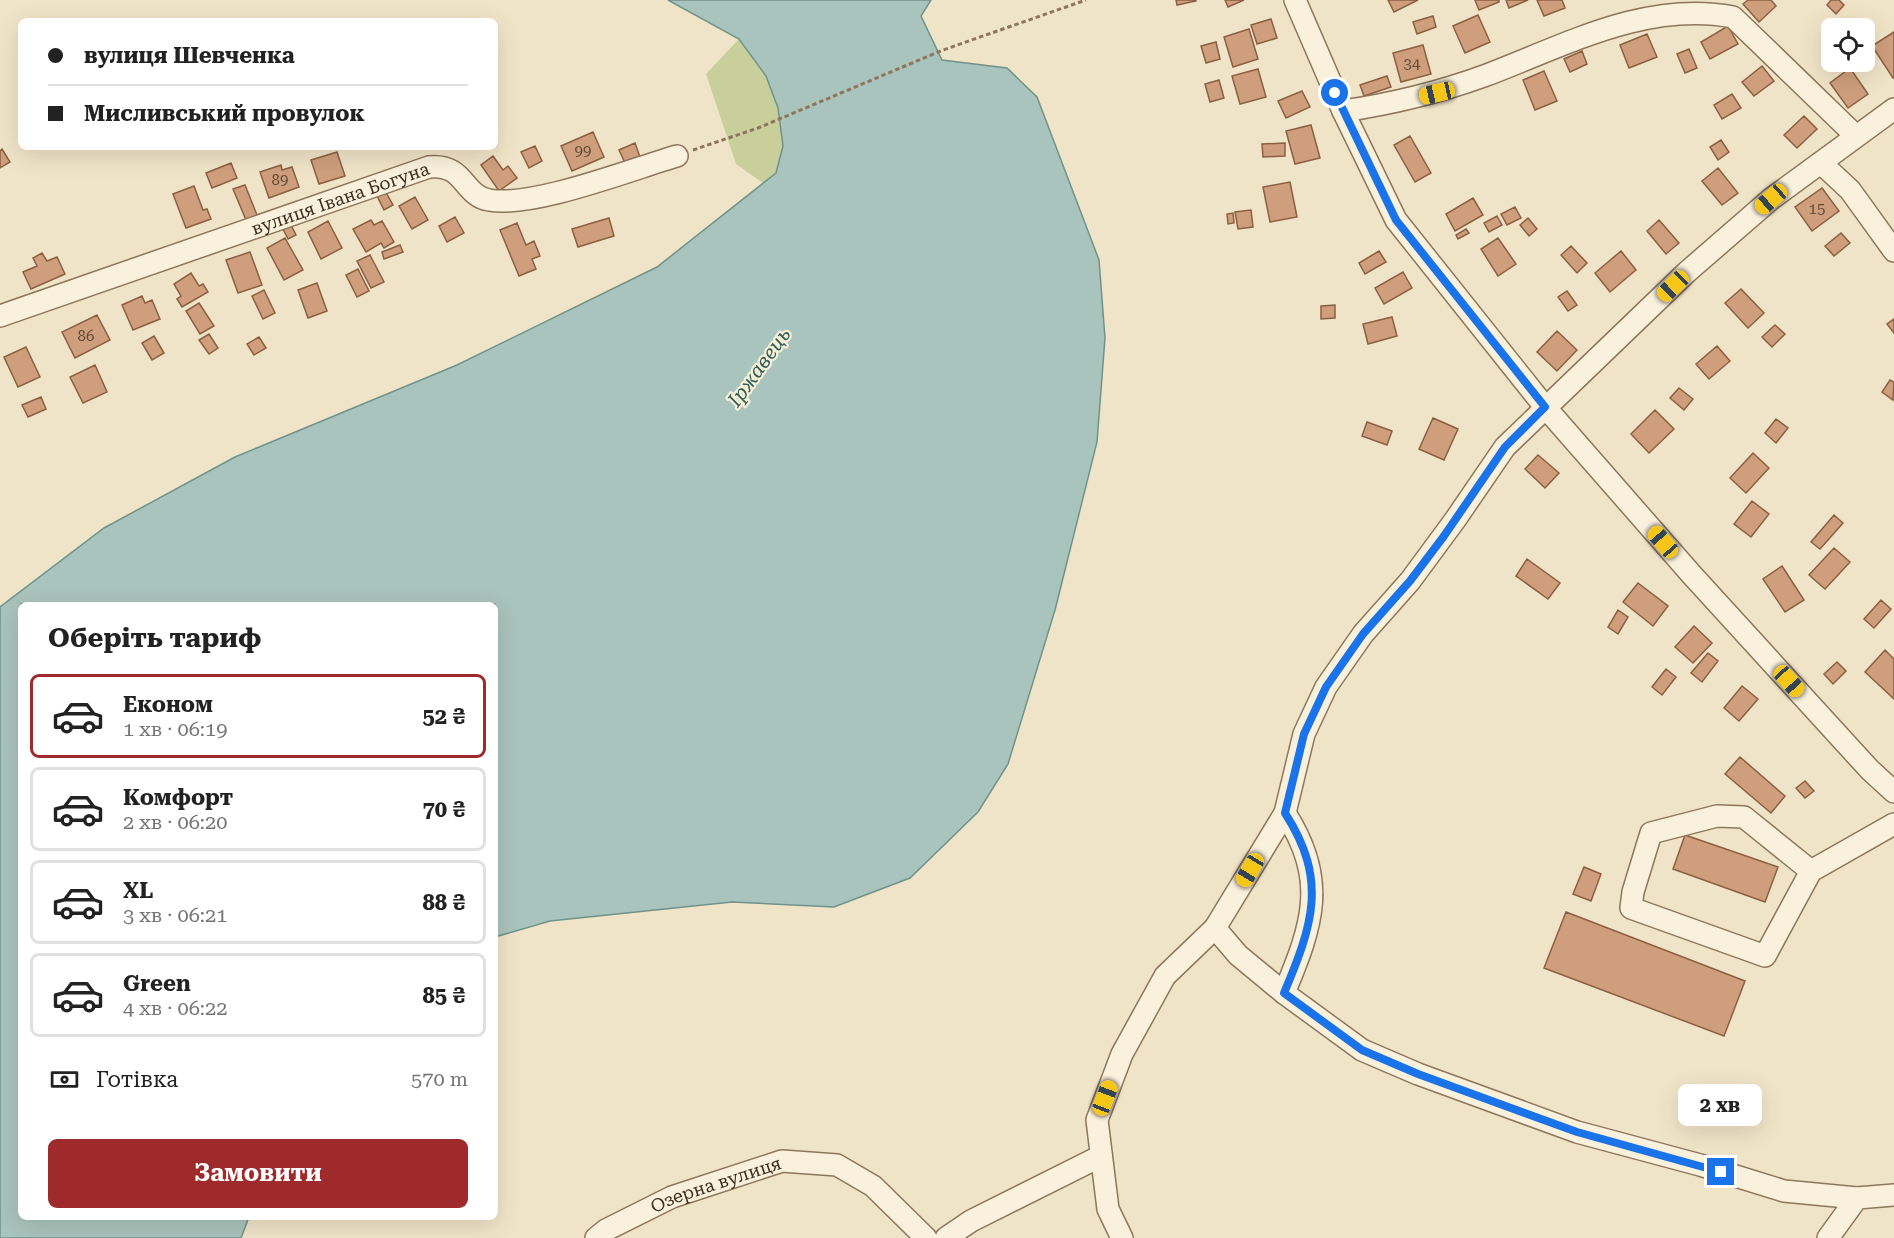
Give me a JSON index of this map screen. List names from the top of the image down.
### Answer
{
  "streets": {
    "street": ["вулиця Івана Богуна", "Озерна вулиця"]
  },
  "water": ["Іржавець"],
  "house_numbers": [
    "34",
    "99",
    "89",
    "15",
    "86"
  ],
  "page": {
    "banner": ["вулиця Шевченка", "Мисливський провулок"],
    "heading": "Оберіть тариф",
    "list": [
      {
        "name": "Економ",
        "note": "1 хв · 06:19",
        "value": "52 ₴"
      },
      {
        "name": "Комфорт",
        "note": "2 хв · 06:20",
        "value": "70 ₴"
      },
      {
        "name": "XL",
        "note": "3 хв · 06:21",
        "value": "88 ₴"
      },
      {
        "name": "Green",
        "note": "4 хв · 06:22",
        "value": "85 ₴"
      }
    ],
    "pay": ["Готівка", "570 m"],
    "bubble": "2 хв",
    "buttons": "Замовити"
  }
}
